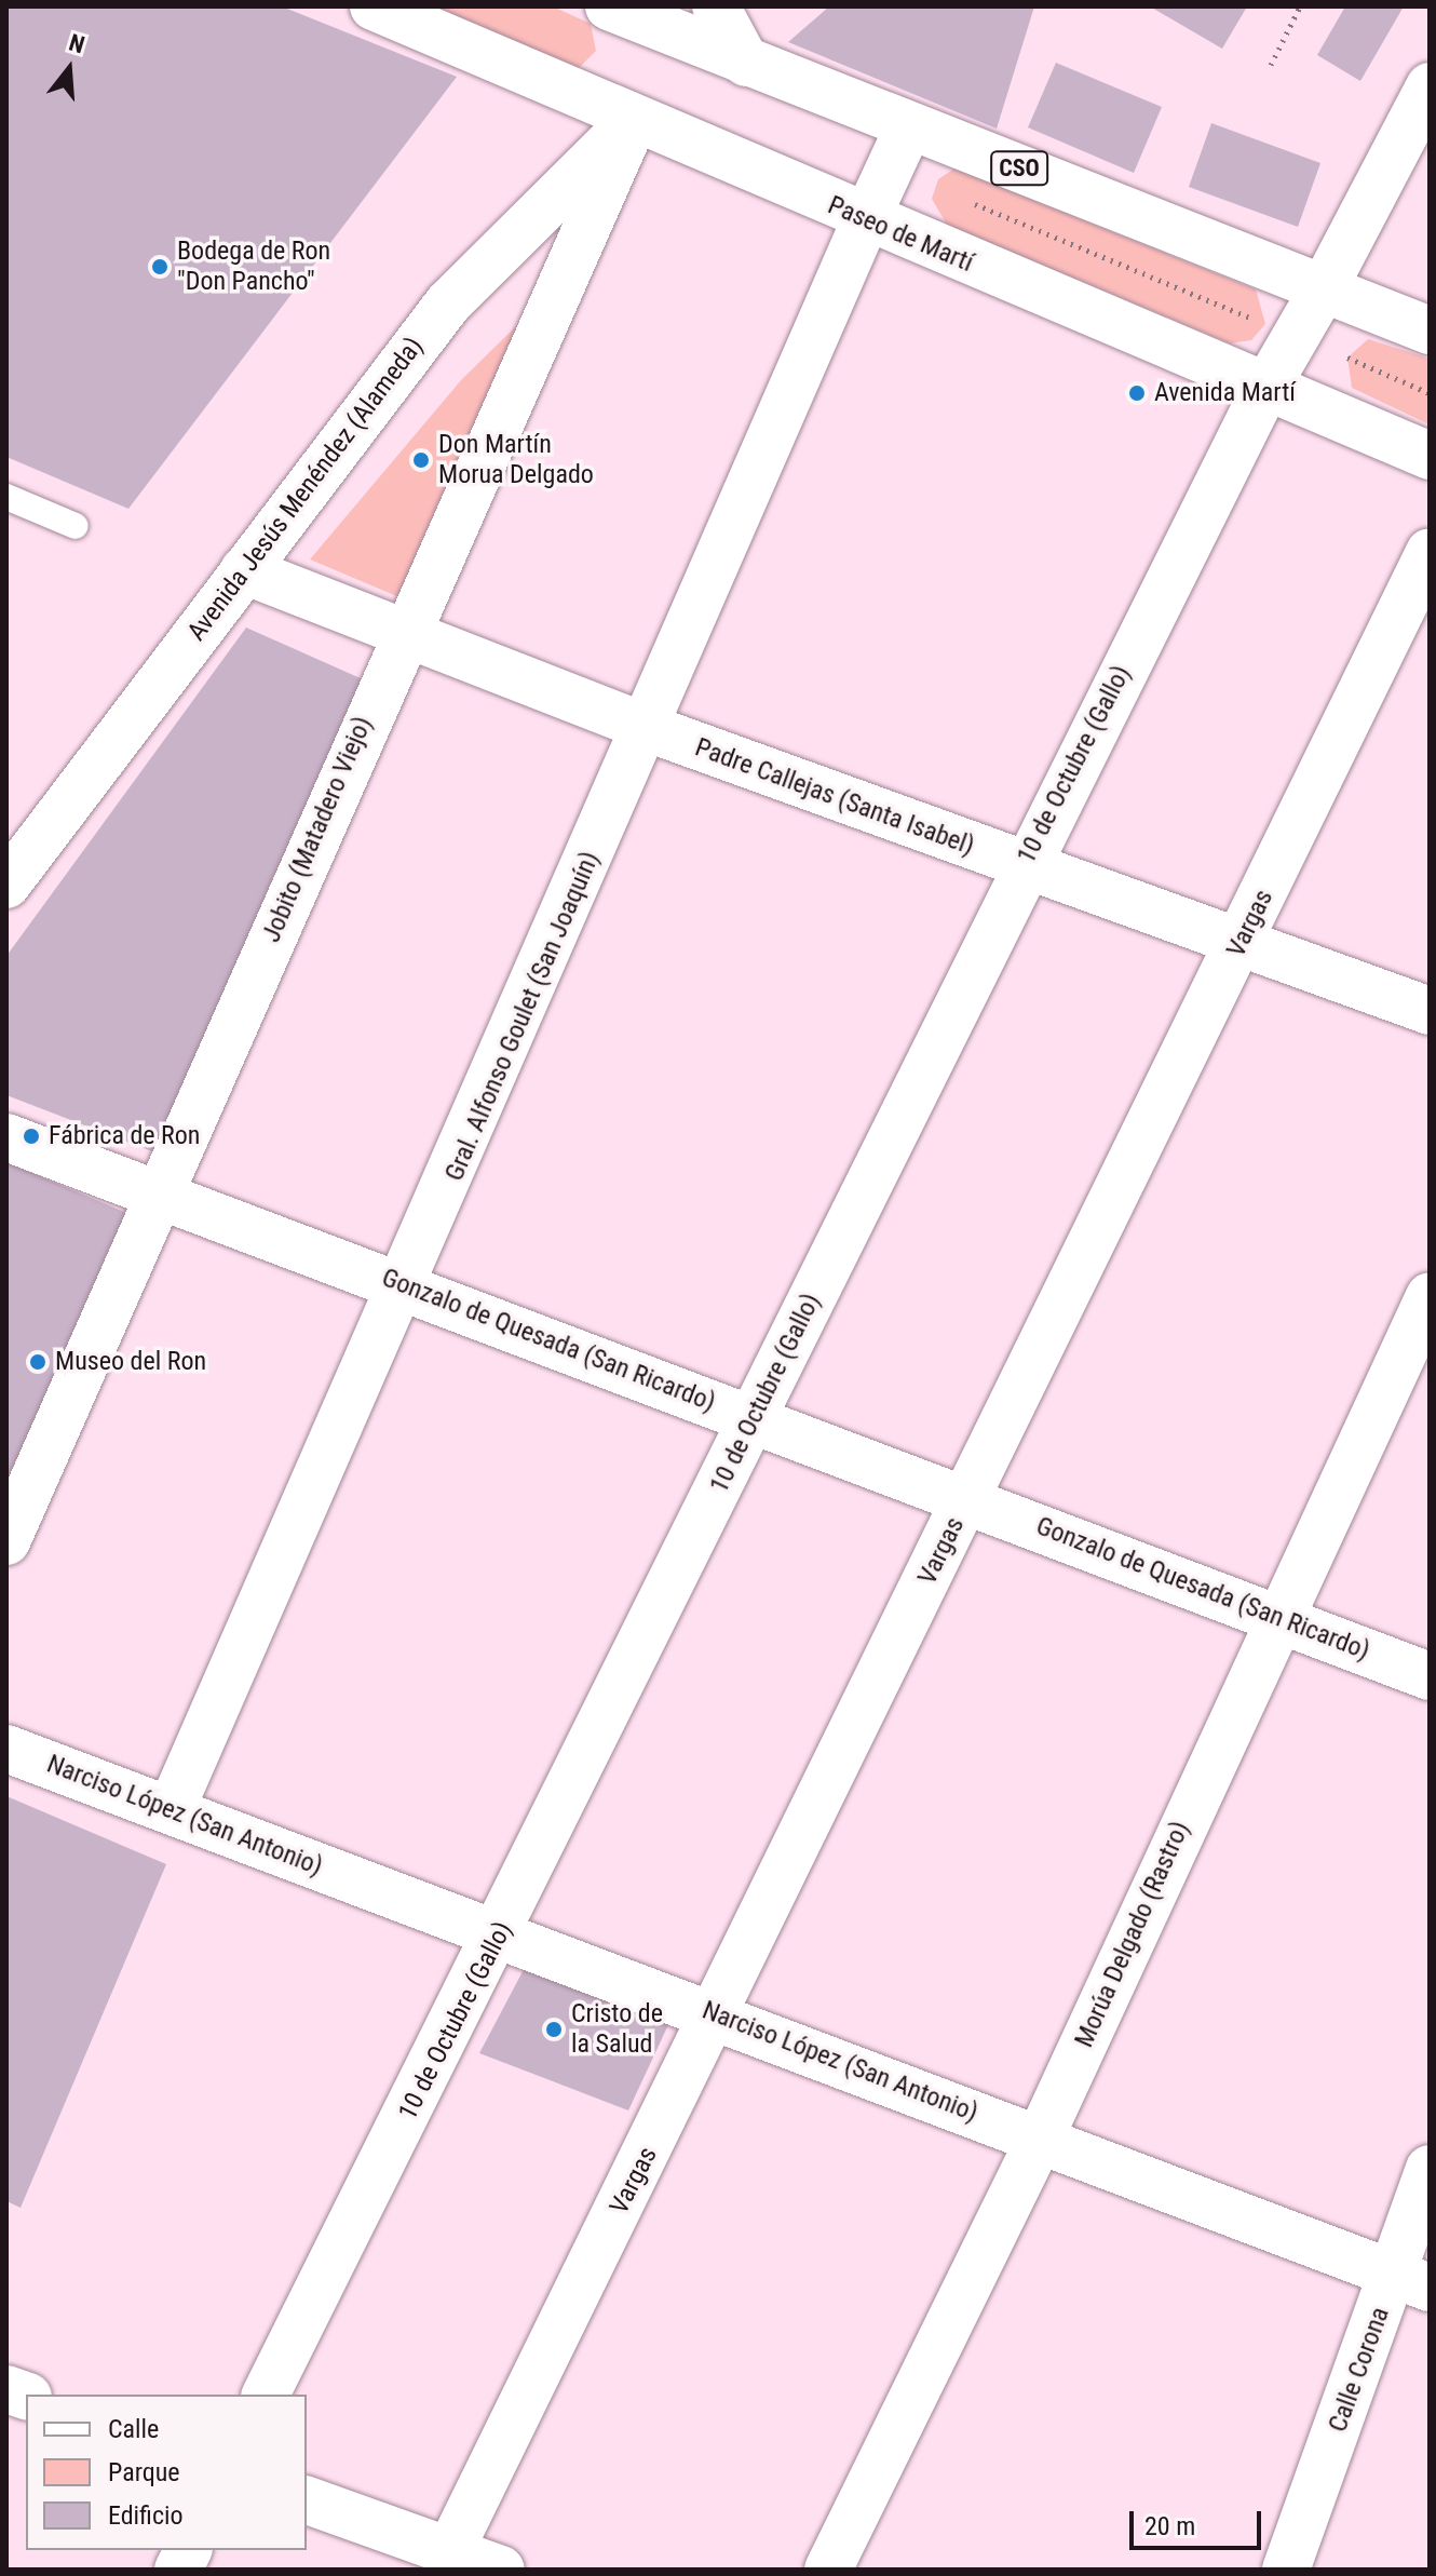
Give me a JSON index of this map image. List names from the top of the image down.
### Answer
{
  "streets": {
    "street": [
      "CSO",
      "Paseo de Martí",
      "Avenida Jesús Menéndez (Alameda)",
      "10 de Octubre (Gallo)",
      "Padre Callejas (Santa Isabel)",
      "Jobito (Matadero Viejo)",
      "Vargas",
      "Gral. Alfonso Goulet (San Joaquín)",
      "Gonzalo de Quesada (San Ricardo)",
      "Narciso López (San Antonio)",
      "Morúa Delgado (Rastro)",
      "Calle Corona"
    ]
  },
  "crossings": [
    ["CSO", "10 de Octubre (Gallo)"],
    ["CSO", "Gral. Alfonso Goulet (San Joaquín)"],
    ["Paseo de Martí", "Avenida Jesús Menéndez (Alameda)"],
    ["Paseo de Martí", "10 de Octubre (Gallo)"],
    ["Paseo de Martí", "Jobito (Matadero Viejo)"],
    ["Paseo de Martí", "Gral. Alfonso Goulet (San Joaquín)"],
    ["Avenida Jesús Menéndez (Alameda)", "Padre Callejas (Santa Isabel)"],
    ["Avenida Jesús Menéndez (Alameda)", "Jobito (Matadero Viejo)"],
    ["10 de Octubre (Gallo)", "Padre Callejas (Santa Isabel)"],
    ["10 de Octubre (Gallo)", "Gonzalo de Quesada (San Ricardo)"],
    ["10 de Octubre (Gallo)", "Narciso López (San Antonio)"],
    ["Padre Callejas (Santa Isabel)", "Jobito (Matadero Viejo)"],
    ["Padre Callejas (Santa Isabel)", "Vargas"],
    ["Padre Callejas (Santa Isabel)", "Gral. Alfonso Goulet (San Joaquín)"],
    ["Jobito (Matadero Viejo)", "Gonzalo de Quesada (San Ricardo)"],
    ["Vargas", "Gonzalo de Quesada (San Ricardo)"],
    ["Vargas", "Narciso López (San Antonio)"],
    ["Gral. Alfonso Goulet (San Joaquín)", "Gonzalo de Quesada (San Ricardo)"],
    ["Gral. Alfonso Goulet (San Joaquín)", "Narciso López (San Antonio)"],
    ["Gonzalo de Quesada (San Ricardo)", "Morúa Delgado (Rastro)"],
    ["Narciso López (San Antonio)", "Morúa Delgado (Rastro)"],
    ["Narciso López (San Antonio)", "Calle Corona"]
  ],
  "places": [
    "Bodega de Ron \"Don Pancho\"",
    "Avenida Martí",
    "Don Martín Morua Delgado",
    "Fábrica de Ron",
    "Museo del Ron",
    "Cristo de la Salud"
  ],
  "legend": ["Calle", "Parque", "Edificio"],
  "scale_bar": "20 m",
  "north": "top"
}
